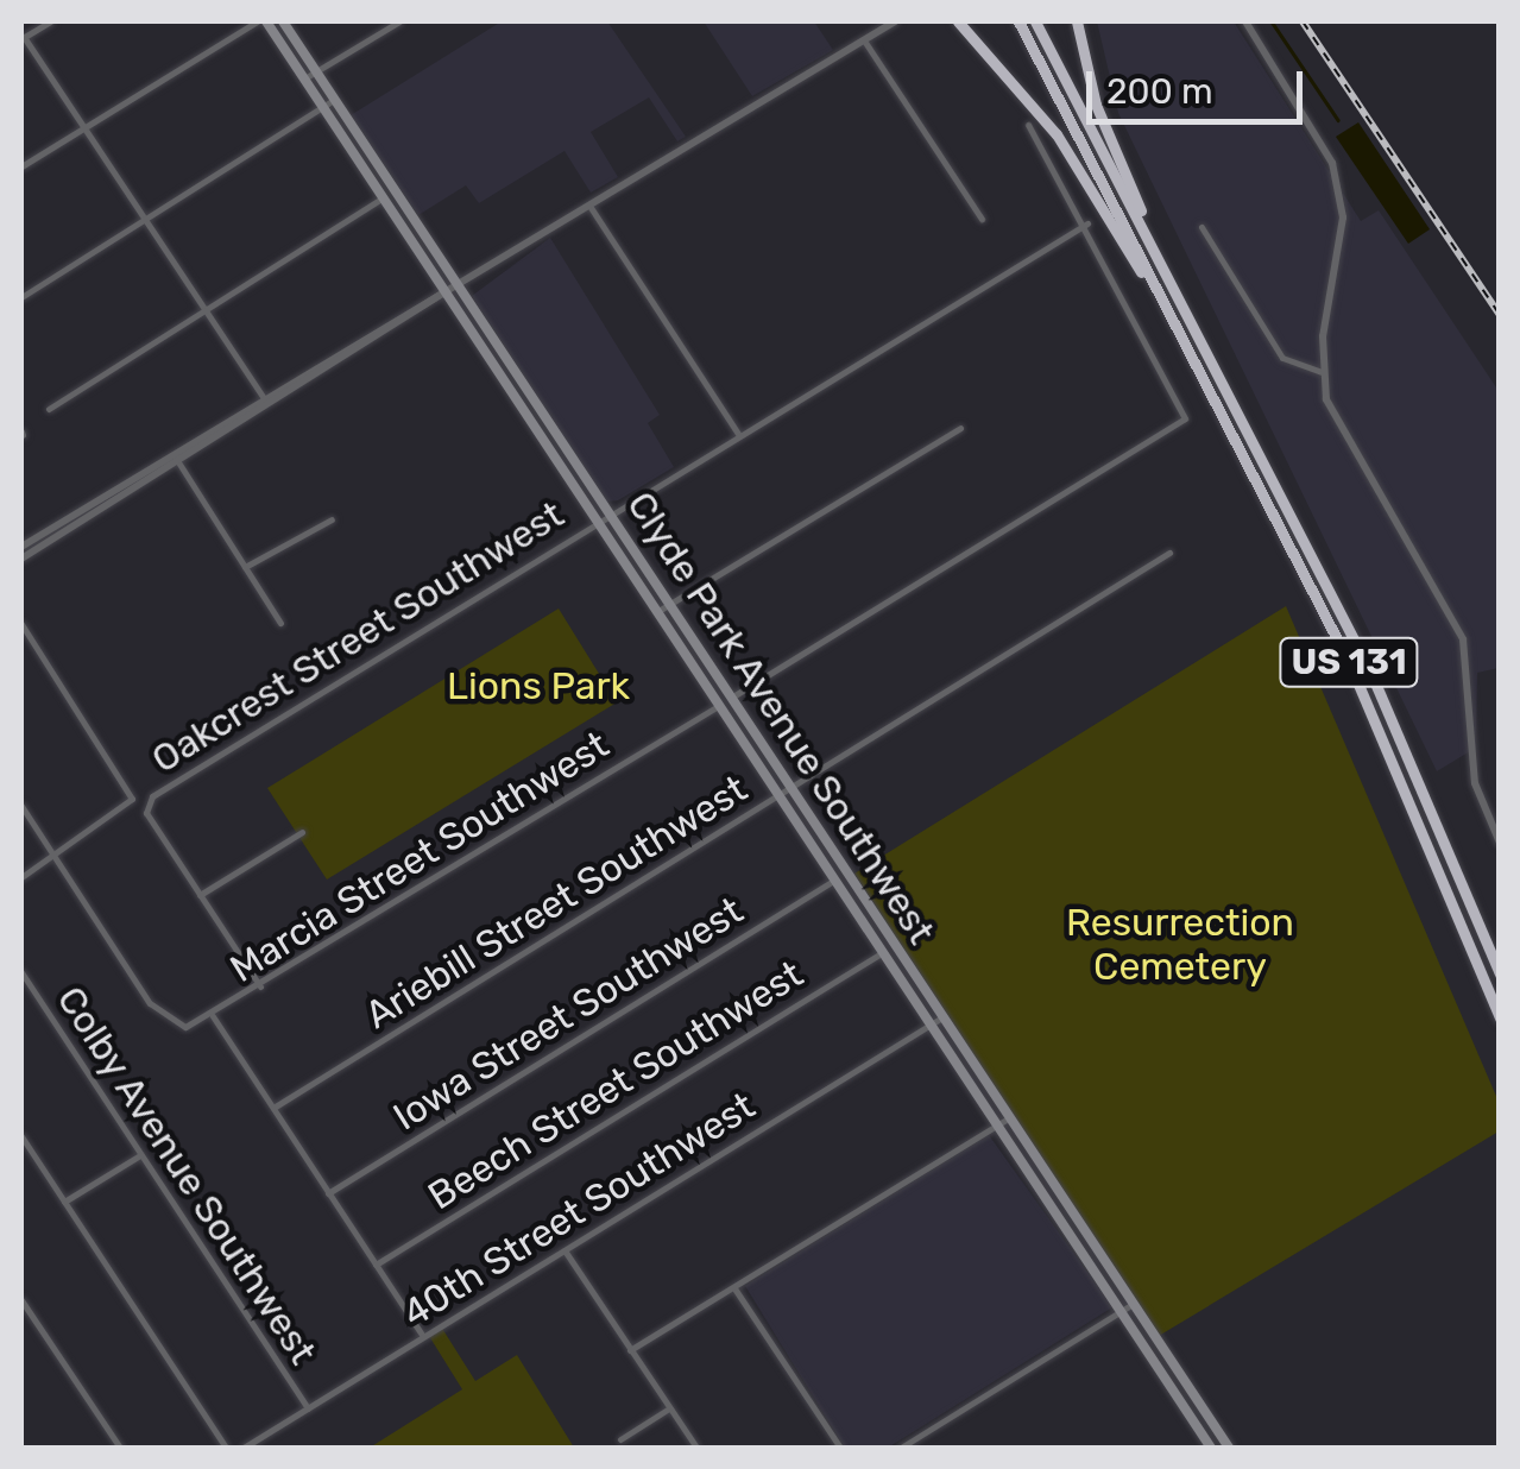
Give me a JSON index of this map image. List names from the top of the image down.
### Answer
{
  "streets": {
    "highway": ["US 131"],
    "main road": ["Clyde Park Avenue Southwest"],
    "street": [
      "Oakcrest Street Southwest",
      "Marcia Street Southwest",
      "Ariebill Street Southwest",
      "Iowa Street Southwest",
      "Beech Street Southwest",
      "Colby Avenue Southwest",
      "40th Street Southwest"
    ]
  },
  "crossings": [
    ["Oakcrest Street Southwest", "Clyde Park Avenue Southwest"],
    ["Oakcrest Street Southwest", "Marcia Street Southwest"],
    ["Clyde Park Avenue Southwest", "Marcia Street Southwest"],
    ["Clyde Park Avenue Southwest", "Ariebill Street Southwest"],
    ["Clyde Park Avenue Southwest", "Iowa Street Southwest"],
    ["Clyde Park Avenue Southwest", "Beech Street Southwest"],
    ["Clyde Park Avenue Southwest", "40th Street Southwest"],
    ["Colby Avenue Southwest", "40th Street Southwest"]
  ],
  "parks": ["Lions Park", "Resurrection Cemetery"],
  "scale_bar": "200 m"
}
